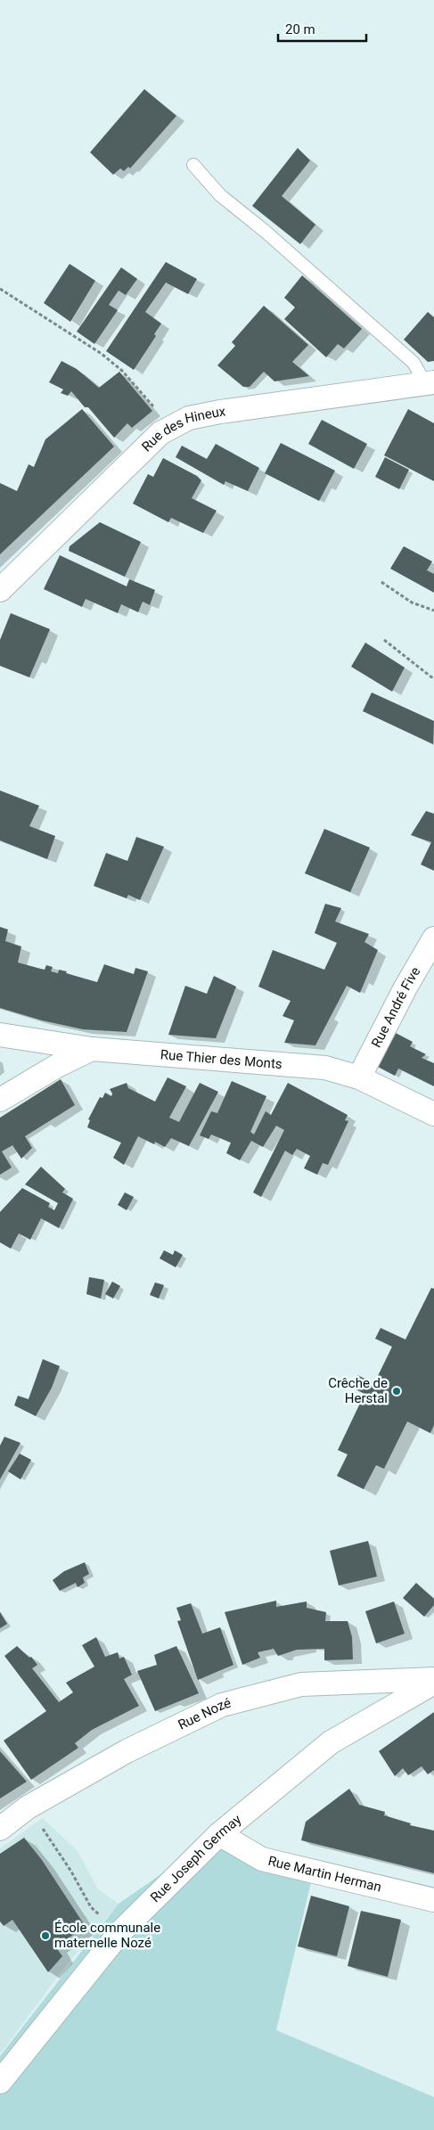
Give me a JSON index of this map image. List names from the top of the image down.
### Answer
{
  "streets": {
    "street": [
      "Rue des Hineux",
      "Rue André Five",
      "Rue Thier des Monts",
      "Rue Nozé",
      "Rue Joseph Germay",
      "Rue Martin Herman"
    ]
  },
  "crossings": [
    ["Rue André Five", "Rue Thier des Monts"],
    ["Rue Joseph Germay", "Rue Martin Herman"]
  ],
  "places": ["Crêche de Herstal", "École communale maternelle Nozé"],
  "scale_bar": "20 m"
}
